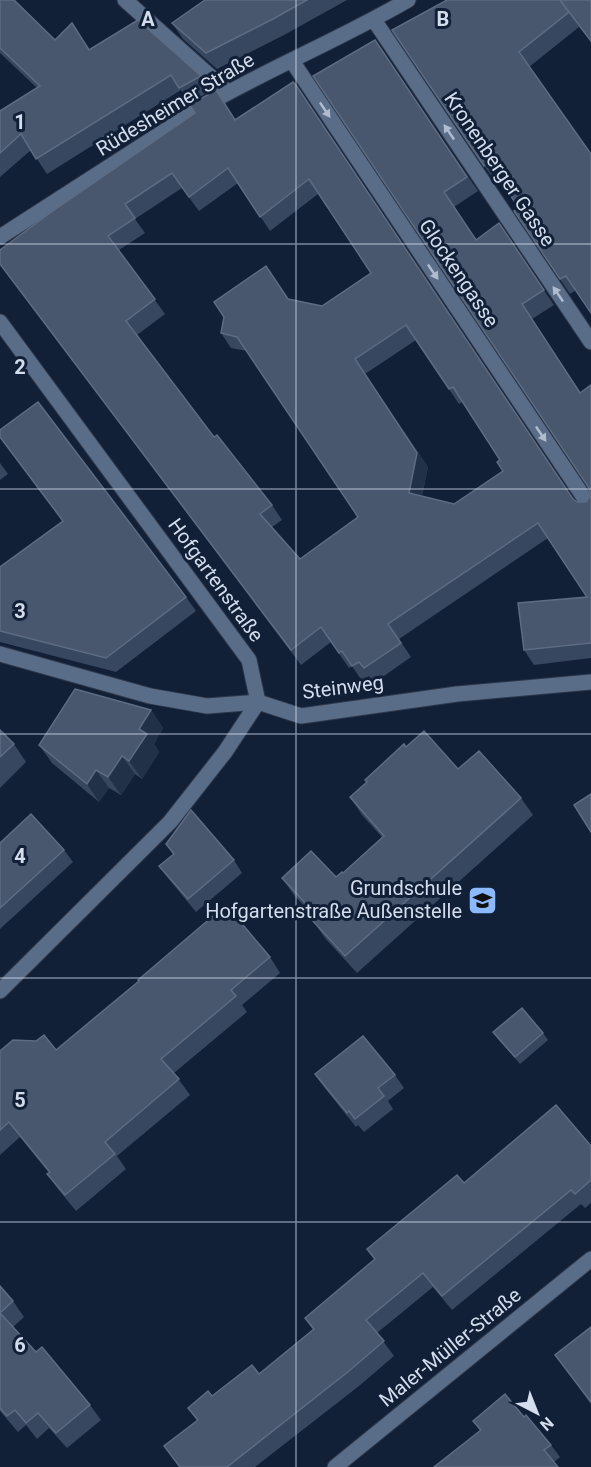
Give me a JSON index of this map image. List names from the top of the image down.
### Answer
{
  "streets": {
    "street": [
      "Rüdesheimer Straße",
      "Kronenberger Gasse",
      "Glockengasse",
      "Hofgartenstraße",
      "Steinweg",
      "Maler-Müller-Straße"
    ]
  },
  "crossings": [
    ["Rüdesheimer Straße", "Kronenberger Gasse"],
    ["Rüdesheimer Straße", "Glockengasse"],
    ["Hofgartenstraße", "Steinweg"]
  ],
  "one_way": ["Kronenberger Gasse", "Glockengasse"],
  "places": {
    "school or university": ["Grundschule Hofgartenstraße Außenstelle"]
  },
  "north": "bottom right",
  "grid": {
    "columns": ["A", "B"],
    "rows": [
      "1",
      "2",
      "3",
      "4",
      "5",
      "6"
    ]
  }
}
